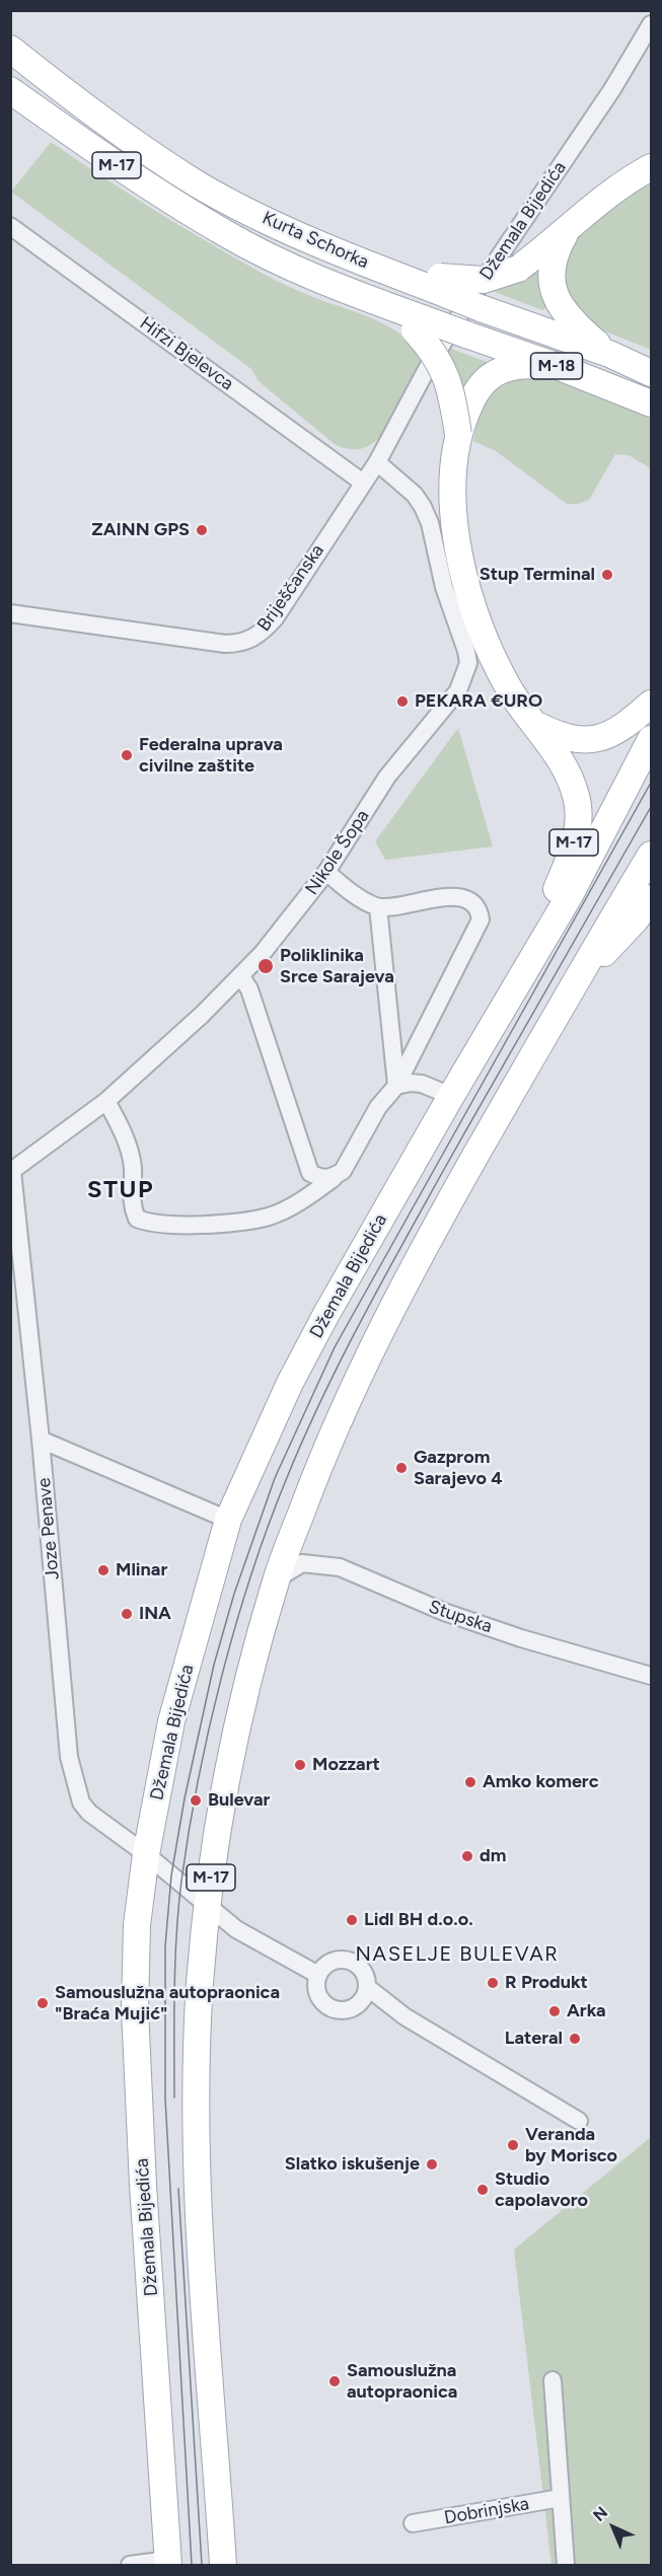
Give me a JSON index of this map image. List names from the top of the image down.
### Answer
{
  "streets": {
    "main road": [
      "M-17",
      "Džemala Bijedića",
      "Kurta Schorka",
      "M-18"
    ],
    "street": [
      "Hifzi Bjelevca",
      "Briješčanska",
      "Nikole Šopa",
      "Joze Penave",
      "Stupska",
      "Dobrinjska"
    ]
  },
  "crossings": [
    ["M-17", "Džemala Bijedića"],
    ["M-17", "Kurta Schorka"],
    ["M-17", "Stupska"],
    ["Džemala Bijedića", "Briješčanska"],
    ["Džemala Bijedića", "Joze Penave"],
    ["Hifzi Bjelevca", "Briješčanska"],
    ["Briješčanska", "Nikole Šopa"],
    ["Nikole Šopa", "Joze Penave"]
  ],
  "districts": ["STUP", "NASELJE BULEVAR"],
  "places": [
    "ZAINN GPS",
    "Stup Terminal",
    "PEKARA €URO",
    "Federalna uprava civilne zaštite",
    "Poliklinika Srce Sarajeva",
    "Gazprom Sarajevo 4",
    "Mlinar",
    "INA",
    "Mozzart",
    "Amko komerc",
    "Bulevar",
    "dm",
    "Lidl BH d.o.o.",
    "R Produkt",
    "Samouslužna autopraonica \"Braća Mujić\"",
    "Arka",
    "Lateral",
    "Veranda by Morisco",
    "Slatko iskušenje",
    "Studio capolavoro",
    "Samouslužna autopraonica"
  ],
  "north": "top left"
}
